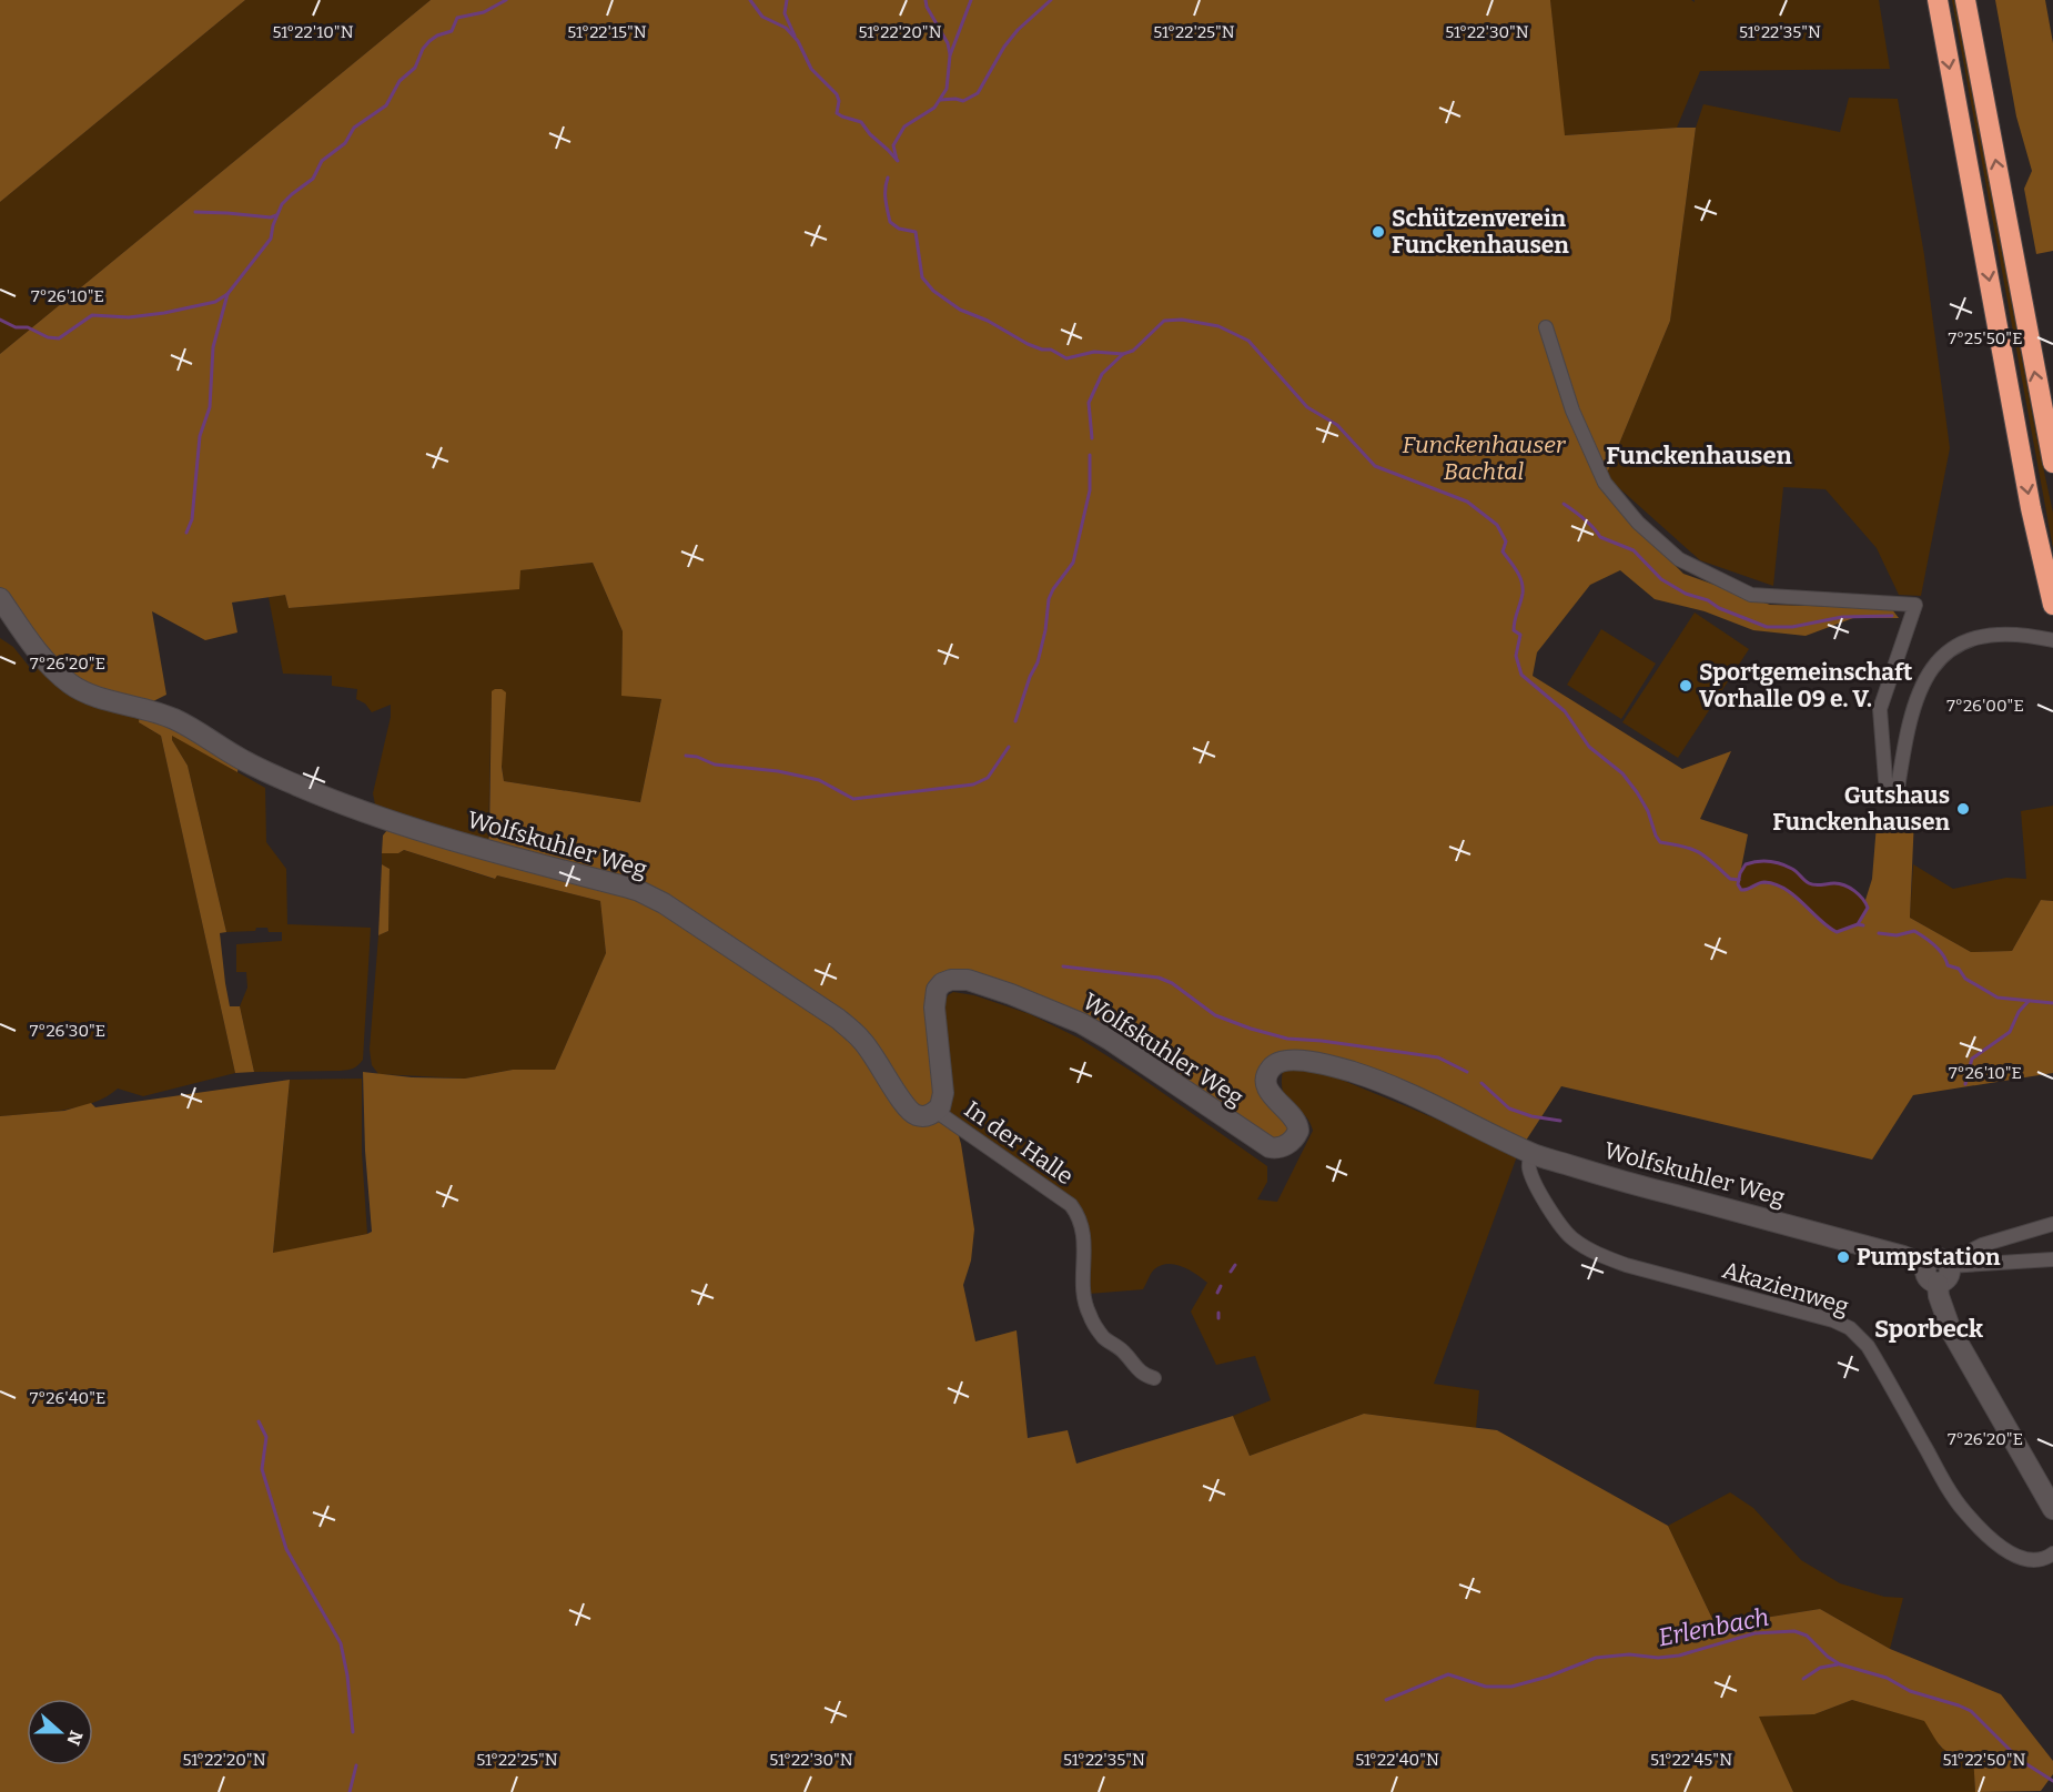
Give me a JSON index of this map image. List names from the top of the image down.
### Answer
{
  "streets": {
    "street": ["Wolfskuhler Weg", "In der Halle", "Akazienweg"]
  },
  "crossings": [
    ["Wolfskuhler Weg", "In der Halle"],
    ["Wolfskuhler Weg", "Akazienweg"]
  ],
  "districts": ["Funckenhausen", "Sporbeck"],
  "water": ["Erlenbach"],
  "parks": ["Funckenhauser Bachtal"],
  "places": [
    "Schützenverein Funckenhausen",
    "Sportgemeinschaft Vorhalle 09 e. V.",
    "Gutshaus Funckenhausen",
    "Pumpstation"
  ],
  "north": "right",
  "coordinates": [
    "51°22'15\"N",
    "51°22'10\"N",
    "51°22'20\"N",
    "51°22'25\"N",
    "51°22'30\"N",
    "51°22'35\"N",
    "7°26'10\"E",
    "7°25'50\"E",
    "7°26'20\"E",
    "7°26'00\"E",
    "7°26'30\"E",
    "7°26'40\"E",
    "51°22'40\"N",
    "51°22'45\"N",
    "51°22'50\"N"
  ]
}
